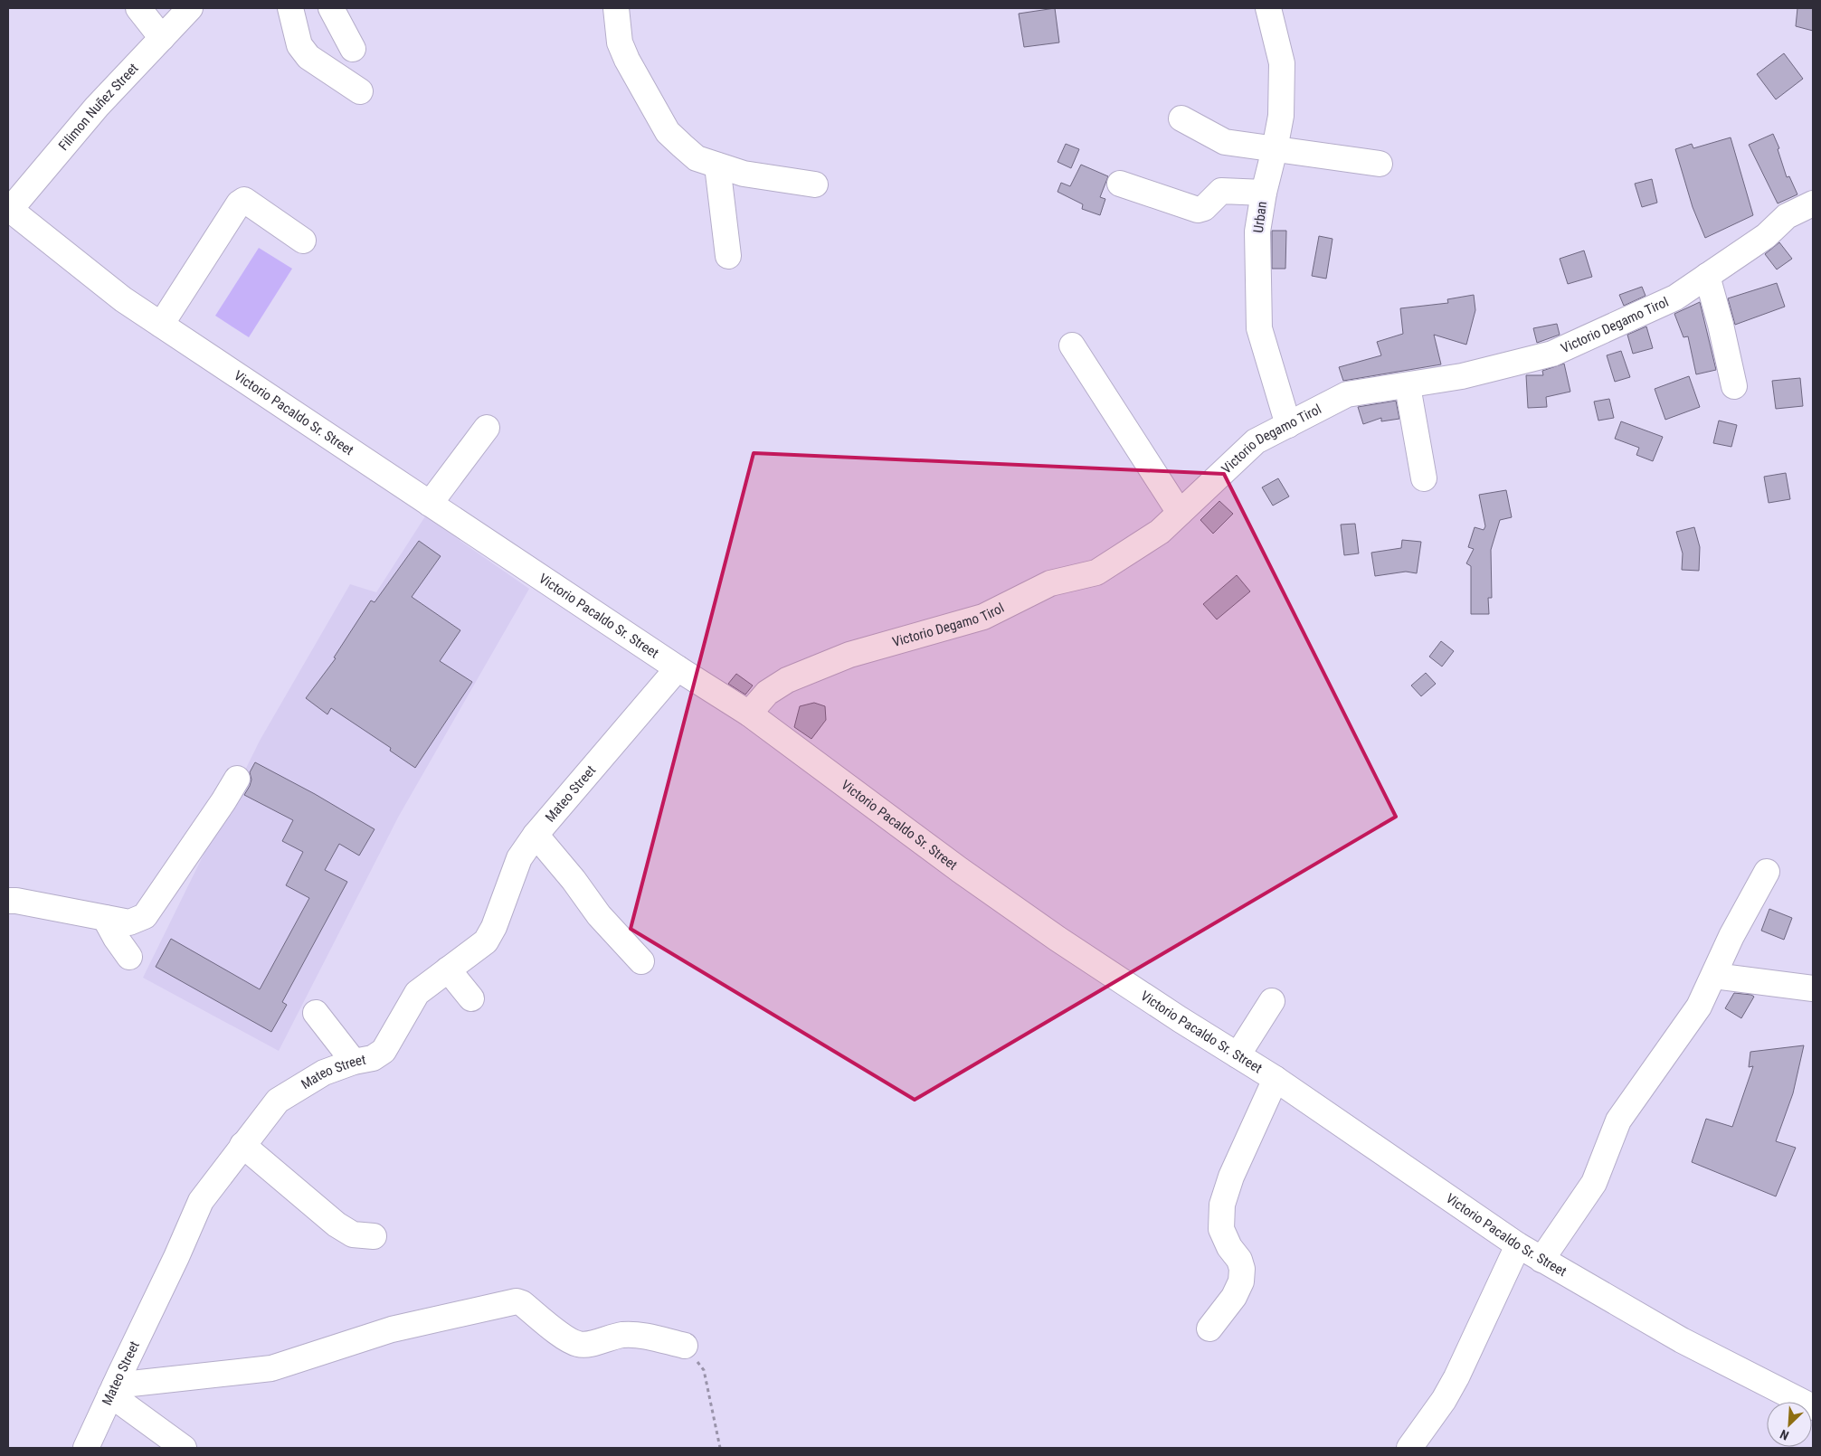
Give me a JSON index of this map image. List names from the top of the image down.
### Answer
{
  "streets": {
    "street": [
      "Filimon Nuñez Street",
      "Urban",
      "Victorio Degamo Tirol",
      "Victorio Pacaldo Sr. Street",
      "Mateo Street"
    ]
  },
  "crossings": [
    ["Filimon Nuñez Street", "Victorio Pacaldo Sr. Street"],
    ["Urban", "Victorio Degamo Tirol"],
    ["Victorio Degamo Tirol", "Victorio Pacaldo Sr. Street"],
    ["Victorio Pacaldo Sr. Street", "Mateo Street"]
  ],
  "north": "bottom left"
}
